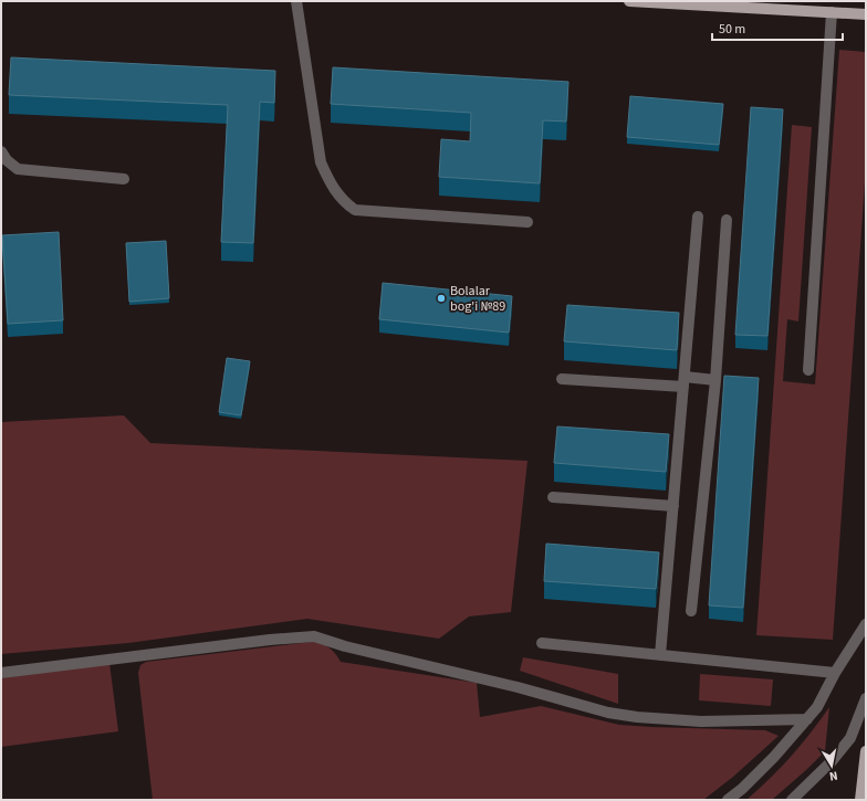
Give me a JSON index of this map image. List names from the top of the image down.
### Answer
{
  "places": ["Bolalar bog'i №89"],
  "scale_bar": "50 m",
  "north": "bottom"
}
